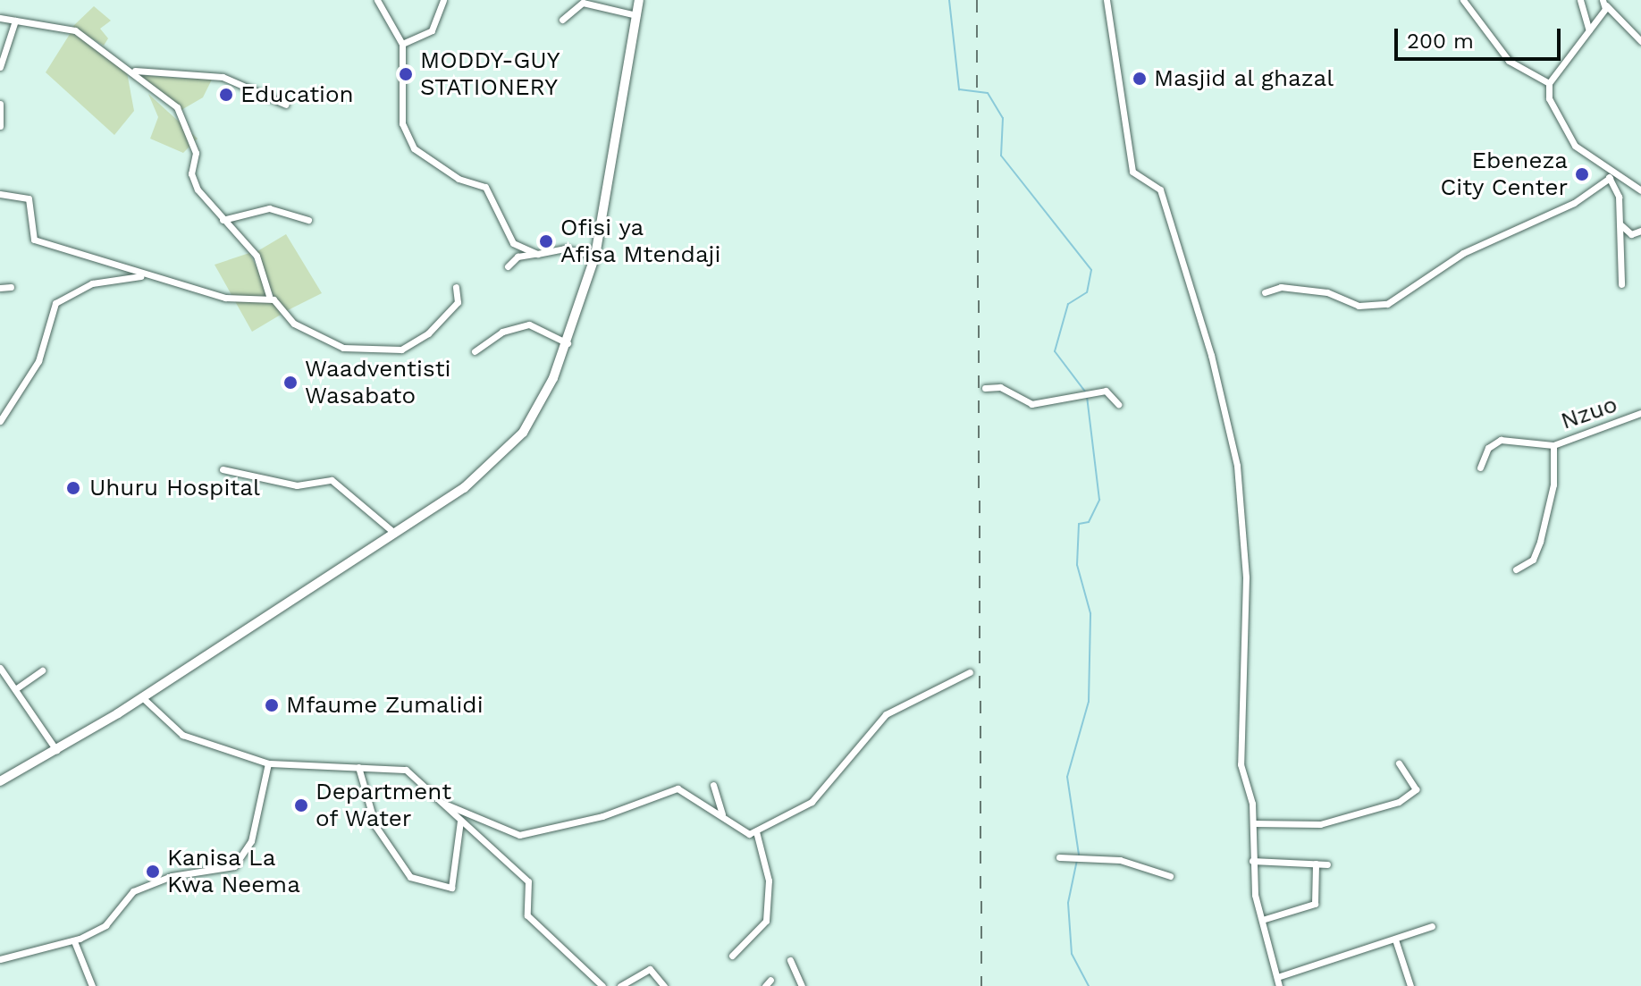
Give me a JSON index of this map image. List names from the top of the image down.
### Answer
{
  "streets": {
    "street": ["Nzuo"]
  },
  "places": [
    "MODDY-GUY STATIONERY",
    "Masjid al ghazal",
    "Education",
    "Ebeneza City Center",
    "Ofisi ya Afisa Mtendaji",
    "Waadventisti Wasabato",
    "Uhuru Hospital",
    "Mfaume Zumalidi",
    "Department of Water",
    "Kanisa La Kwa Neema"
  ],
  "scale_bar": "200 m"
}
